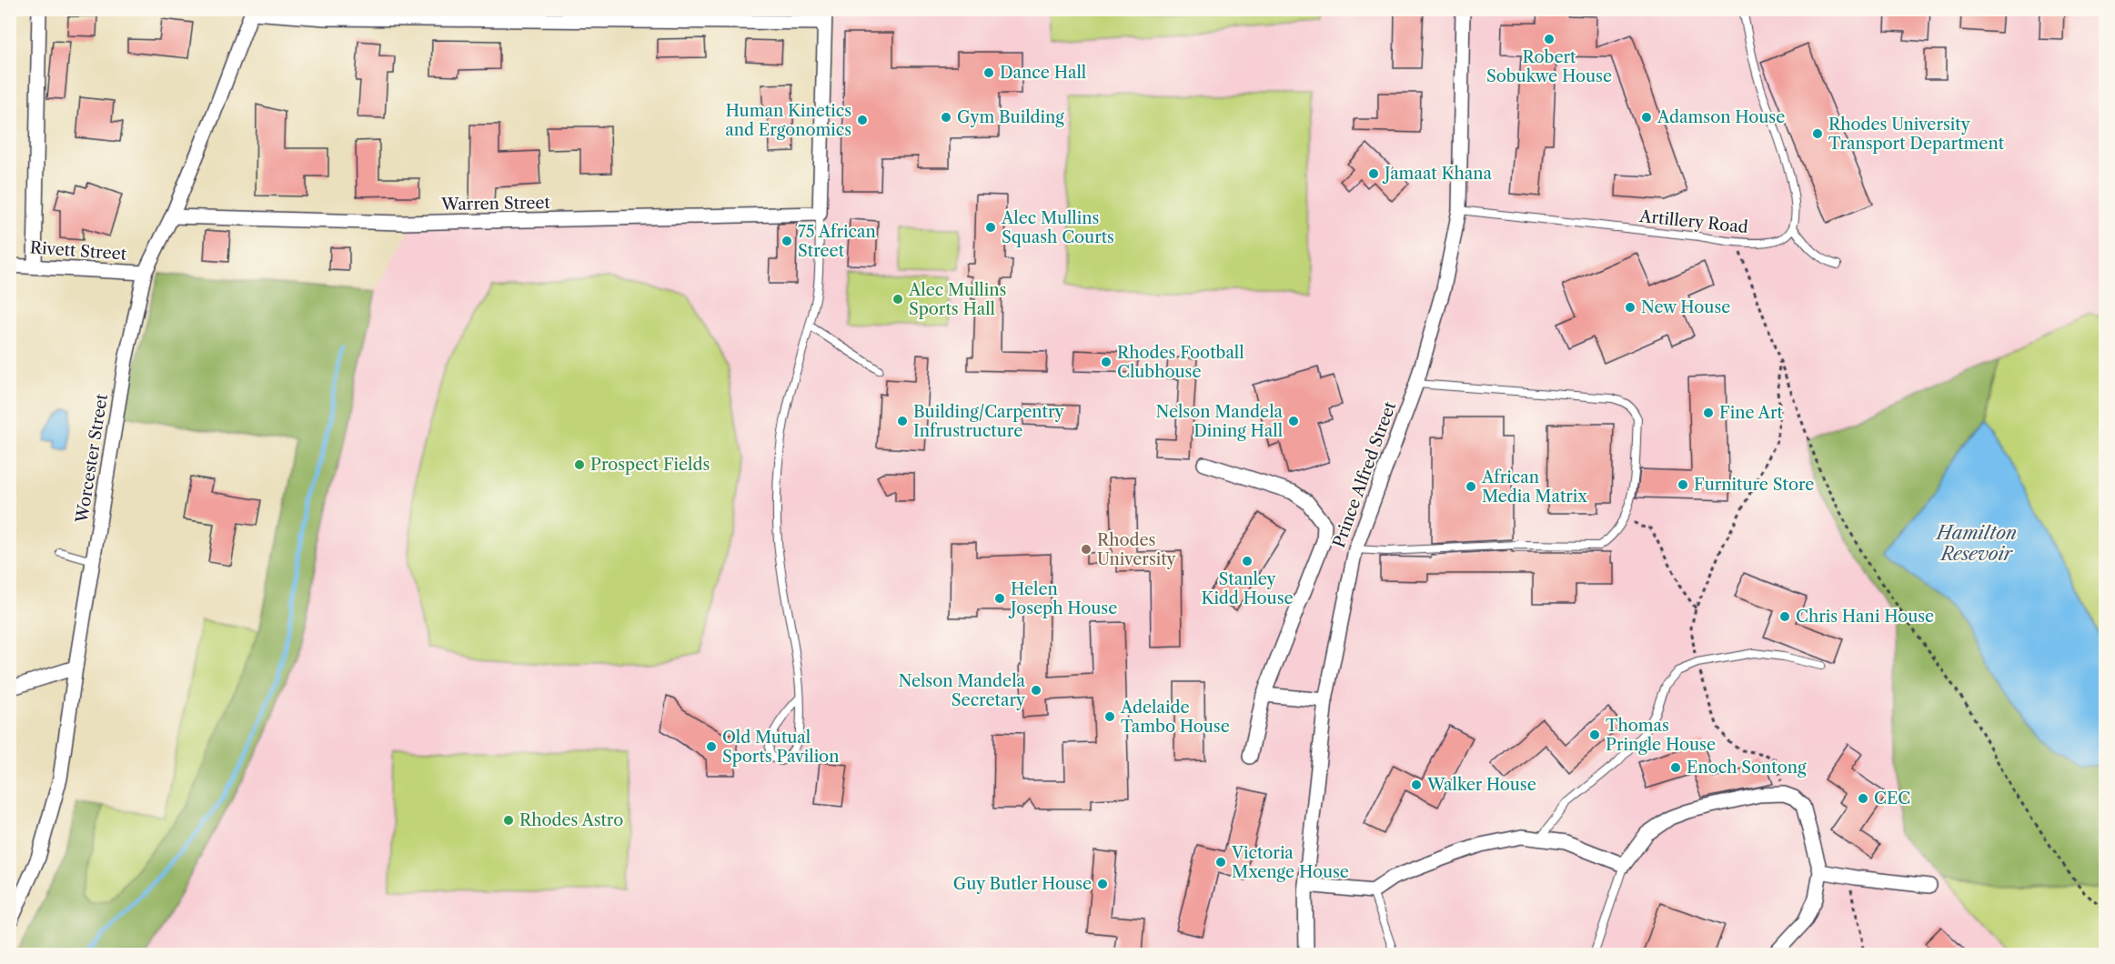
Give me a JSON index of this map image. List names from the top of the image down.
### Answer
{
  "streets": {
    "street": [
      "Warren Street",
      "Rivett Street",
      "Worcester Street",
      "Prince Alfred Street"
    ],
    "lane": ["Artillery Road"]
  },
  "crossings": [
    ["Warren Street", "Worcester Street"],
    ["Artillery Road", "Prince Alfred Street"],
    ["Rivett Street", "Worcester Street"]
  ],
  "water": ["Hamilton Resevoir"],
  "places": [
    "Robert Sobukwe House",
    "Dance Hall",
    "Gym Building",
    "Adamson House",
    "Human Kinetics and Ergonomics",
    "Rhodes University Transport Department",
    "Jamaat Khana",
    "Alec Mullins Squash Courts",
    "75 African Street",
    "Alec Mullins Sports Hall",
    "New House",
    "Rhodes Football Clubhouse",
    "Fine Art",
    "Building/Carpentry Infrustructure",
    "Nelson Mandela Dining Hall",
    "Prospect Fields",
    "Furniture Store",
    "African Media Matrix",
    "Rhodes University",
    "Stanley Kidd House",
    "Helen Joseph House",
    "Chris Hani House",
    "Nelson Mandela Secretary",
    "Adelaide Tambo House",
    "Thomas Pringle House",
    "Old Mutual Sports Pavilion",
    "Enoch Sontong",
    "Walker House",
    "CEC",
    "Rhodes Astro",
    "Victoria Mxenge House",
    "Guy Butler House"
  ]
}
